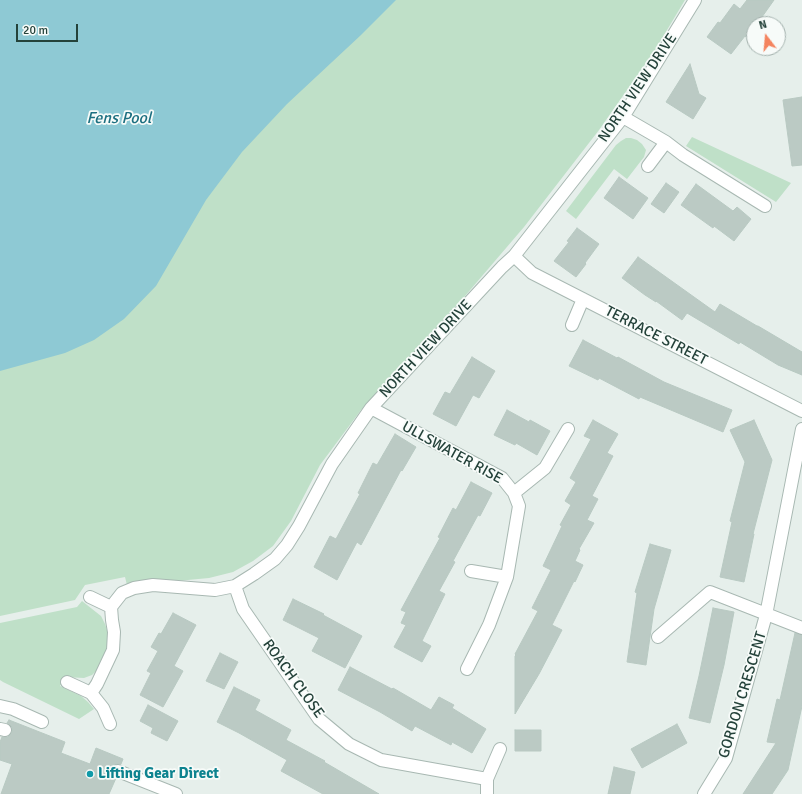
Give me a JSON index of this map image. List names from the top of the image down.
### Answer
{
  "streets": {
    "street": [
      "NORTH VIEW DRIVE",
      "TERRACE STREET",
      "ULLSWATER RISE",
      "ROACH CLOSE",
      "GORDON CRESCENT"
    ]
  },
  "crossings": [
    ["NORTH VIEW DRIVE", "TERRACE STREET"],
    ["NORTH VIEW DRIVE", "ULLSWATER RISE"],
    ["NORTH VIEW DRIVE", "ROACH CLOSE"]
  ],
  "water": ["Fens Pool"],
  "places": ["Lifting Gear Direct"],
  "scale_bar": "20 m",
  "north": "top"
}
